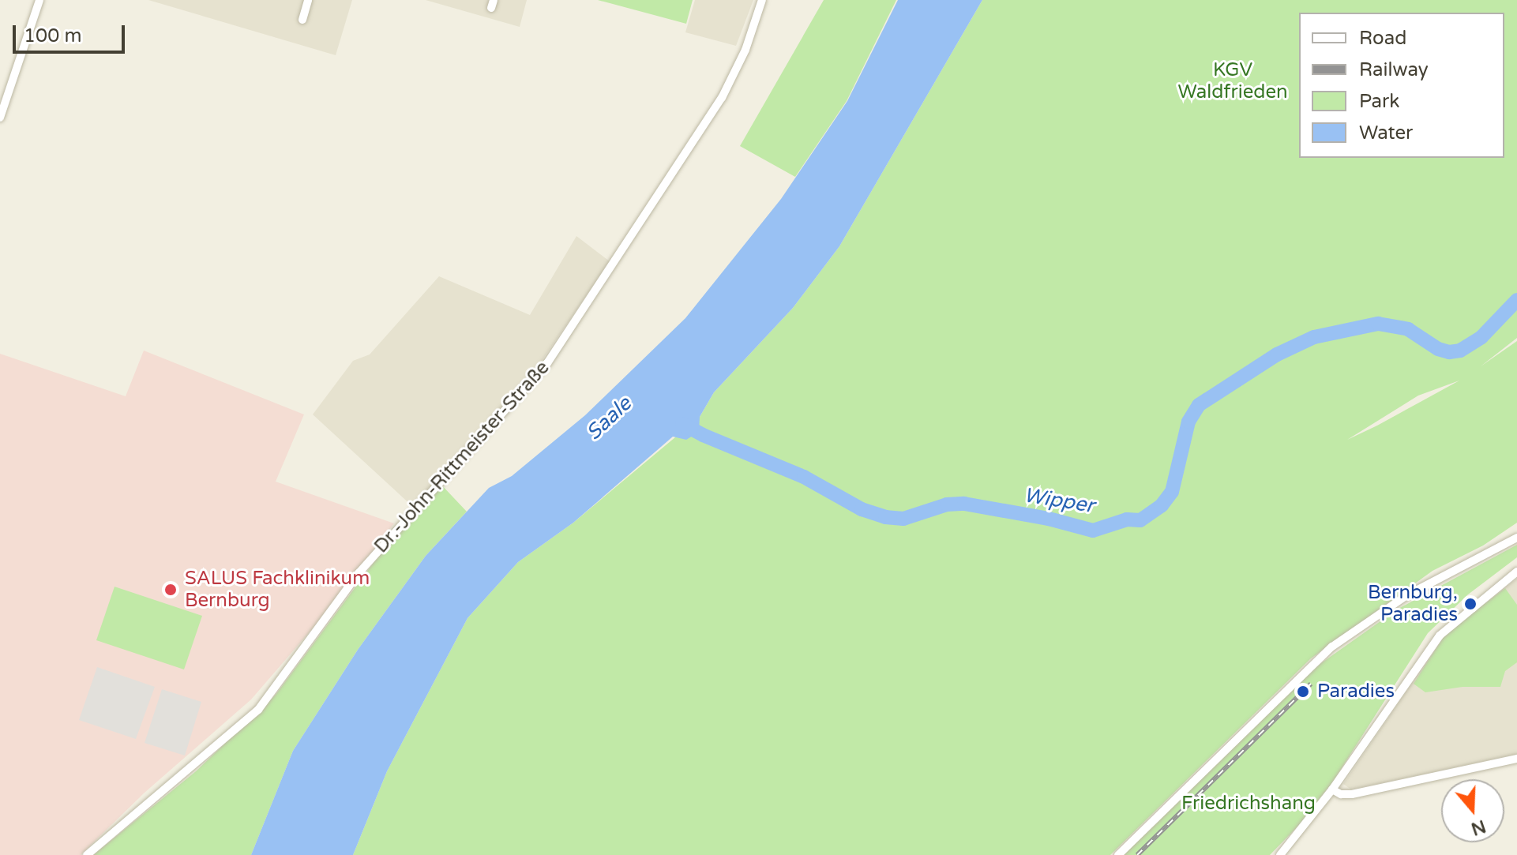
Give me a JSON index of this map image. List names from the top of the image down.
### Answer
{
  "streets": {
    "street": ["Dr.-John-Rittmeister-Straße"]
  },
  "water": ["Saale", "Wipper"],
  "parks": ["KGV Waldfrieden", "Friedrichshang"],
  "places": ["SALUS Fachklinikum Bernburg", "Bernburg, Paradies", "Paradies"],
  "legend": [
    "Road",
    "Railway",
    "Park",
    "Water"
  ],
  "scale_bar": "100 m",
  "north": "bottom"
}
